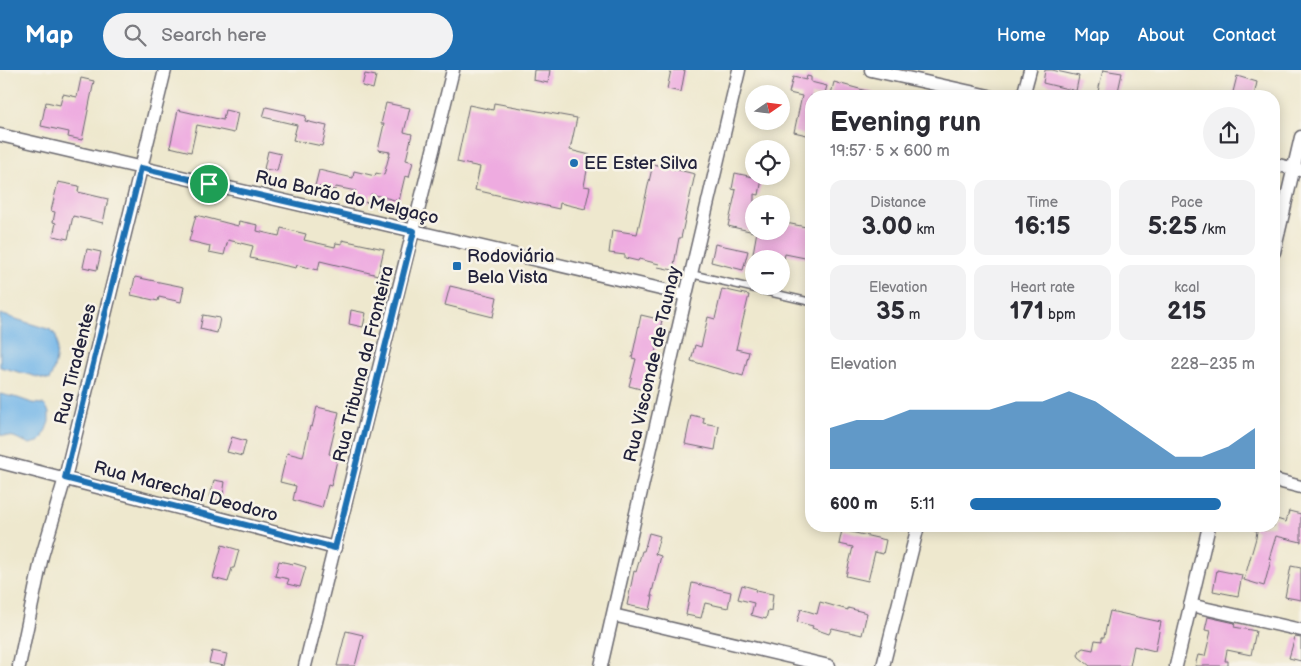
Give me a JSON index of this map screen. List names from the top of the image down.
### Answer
{
  "streets": {
    "street": [
      "Rua Barão do Melgaço",
      "Rua Tiradentes",
      "Rua Tribuna da Fronteira",
      "Rua Visconde de Taunay",
      "Rua Marechal Deodoro"
    ]
  },
  "crossings": [
    ["Rua Barão do Melgaço", "Rua Tiradentes"],
    ["Rua Barão do Melgaço", "Rua Tribuna da Fronteira"],
    ["Rua Barão do Melgaço", "Rua Visconde de Taunay"],
    ["Rua Tiradentes", "Rua Marechal Deodoro"],
    ["Rua Tribuna da Fronteira", "Rua Marechal Deodoro"]
  ],
  "places": {
    "other": ["EE Ester Silva"],
    "transit": ["Rodoviária Bela Vista"]
  },
  "north": "right",
  "page": {
    "header": "Map",
    "search": "Search here",
    "nav": [
      "Home",
      "Map",
      "About",
      "Contact"
    ],
    "map_buttons": ["+", "−"],
    "heading": ["Evening run", "19:57 · 5 × 600 m"],
    "stats": [
      ["Distance", "3.00 km"],
      ["Time", "16:15"],
      ["Pace", "5:25 /km"],
      ["Elevation", "35 m"],
      ["Heart rate", "171 bpm"],
      ["kcal", "215"]
    ],
    "chart": ["Elevation", "228–235 m"],
    "list": [
      {
        "name": "600 m",
        "note": "5:11"
      }
    ]
  }
}
